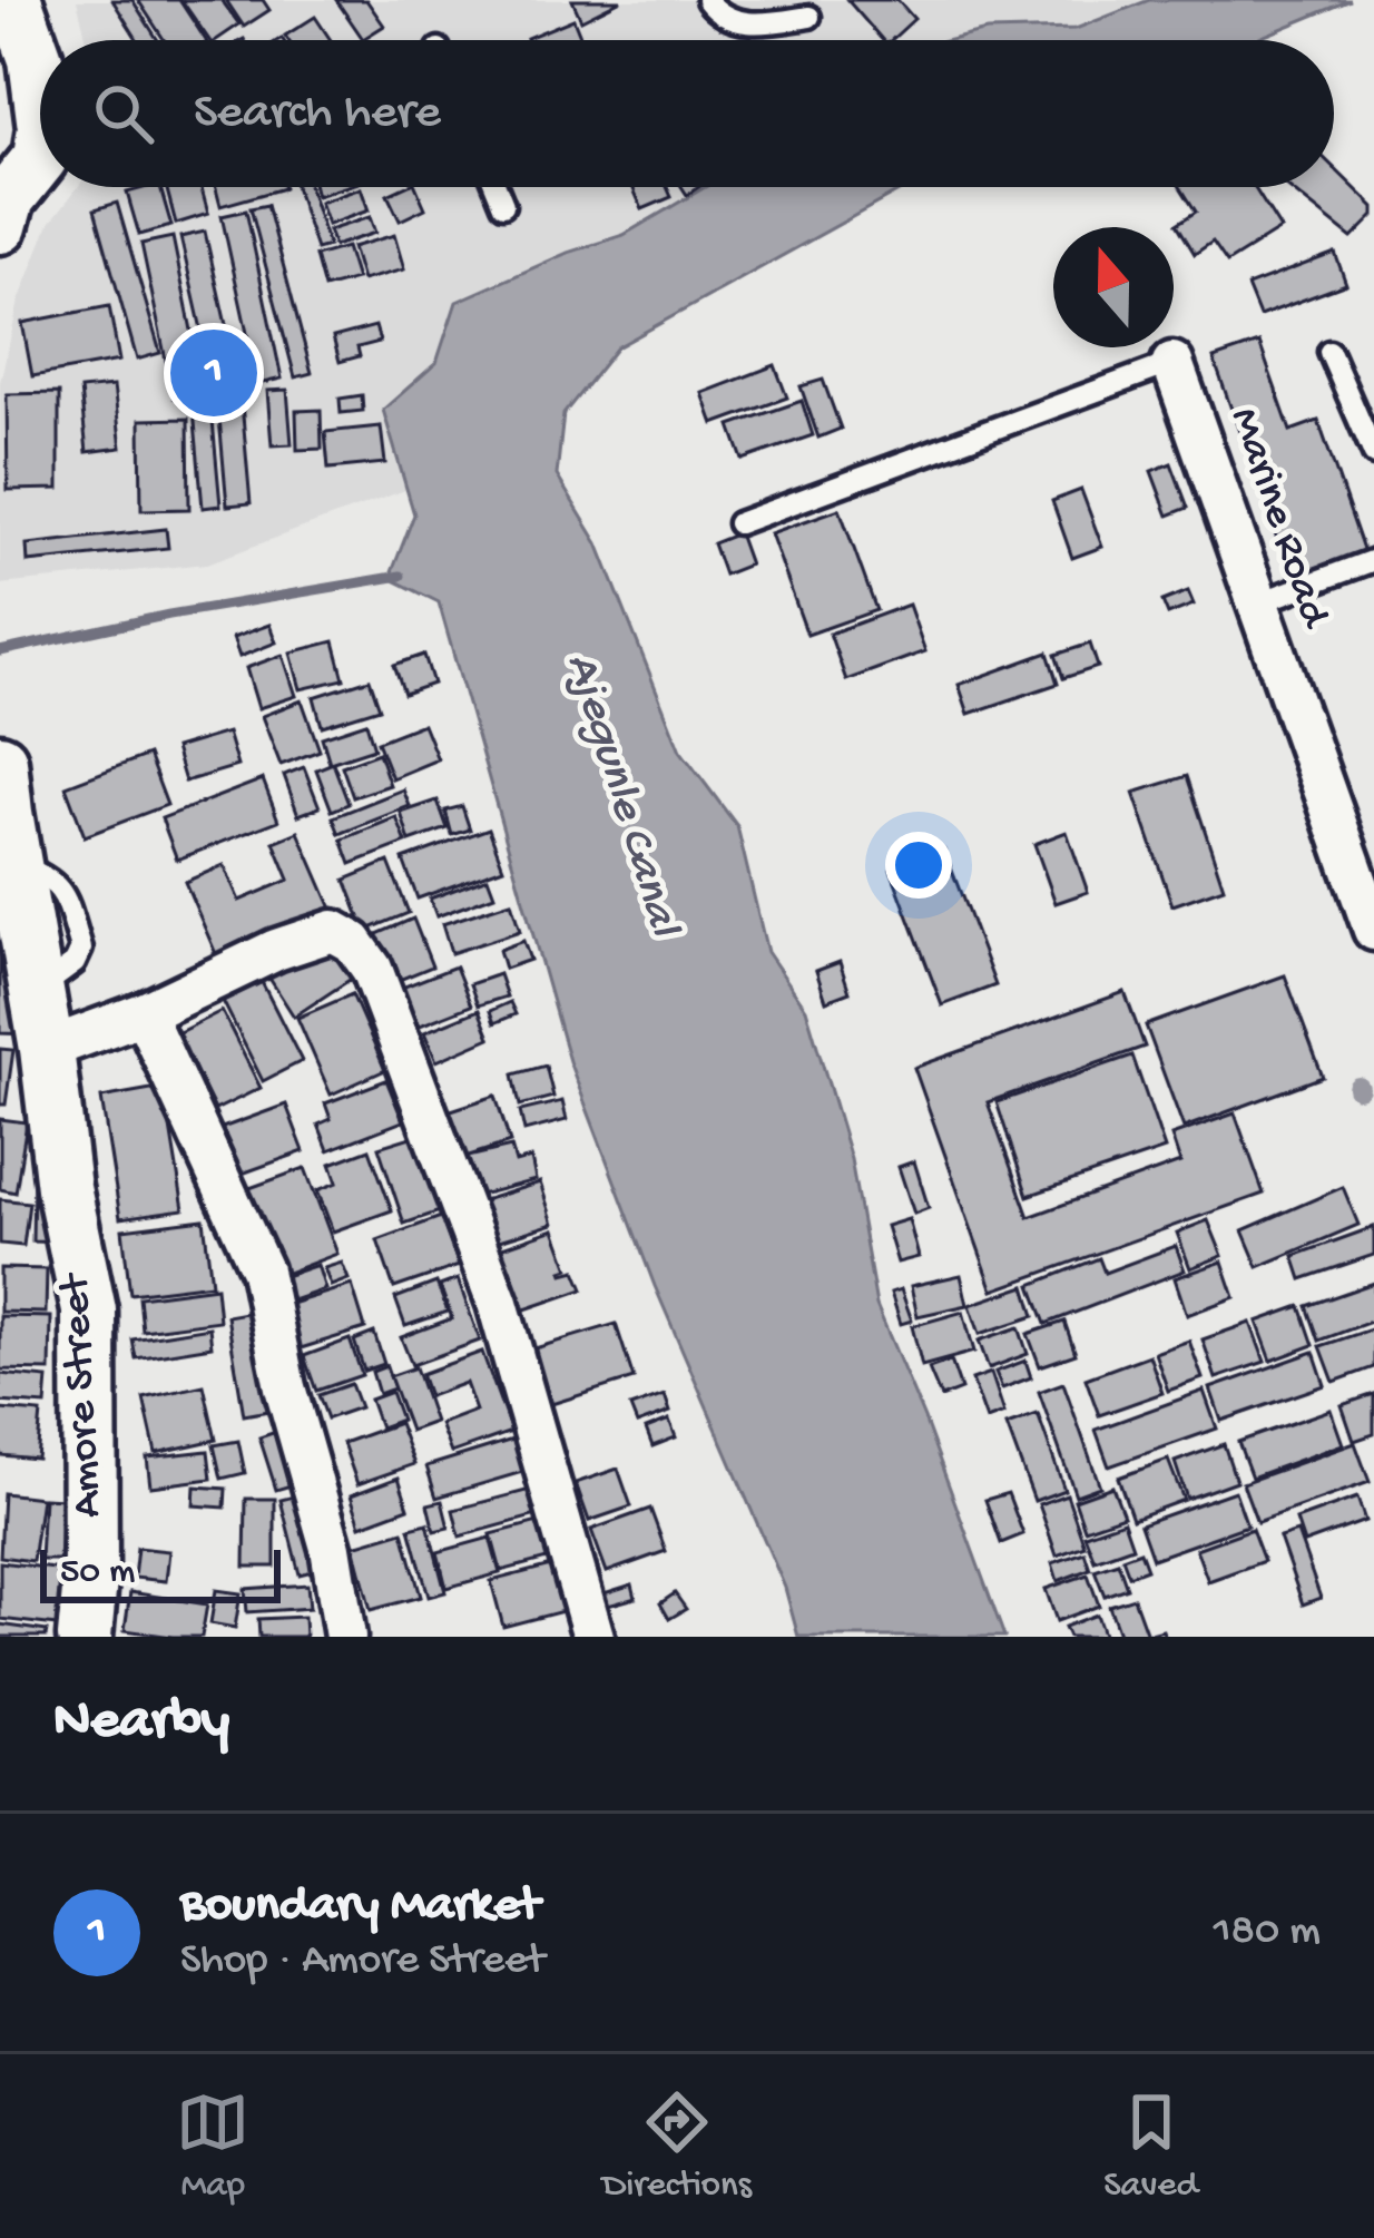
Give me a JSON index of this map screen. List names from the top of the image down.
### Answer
{
  "streets": {
    "main road": ["Amore Street"],
    "street": ["Marine Road"]
  },
  "water": ["Ajegunle Canal"],
  "scale_bar": "50 m",
  "north": "top",
  "page": {
    "search": "Search here",
    "pins": "1",
    "scale": "50 m",
    "heading": "Nearby",
    "list": [
      {
        "mark": "1",
        "name": "Boundary Market",
        "note": "Shop · Amore Street",
        "value": "180 m"
      }
    ],
    "nav": ["Map", "Directions", "Saved"]
  }
}
